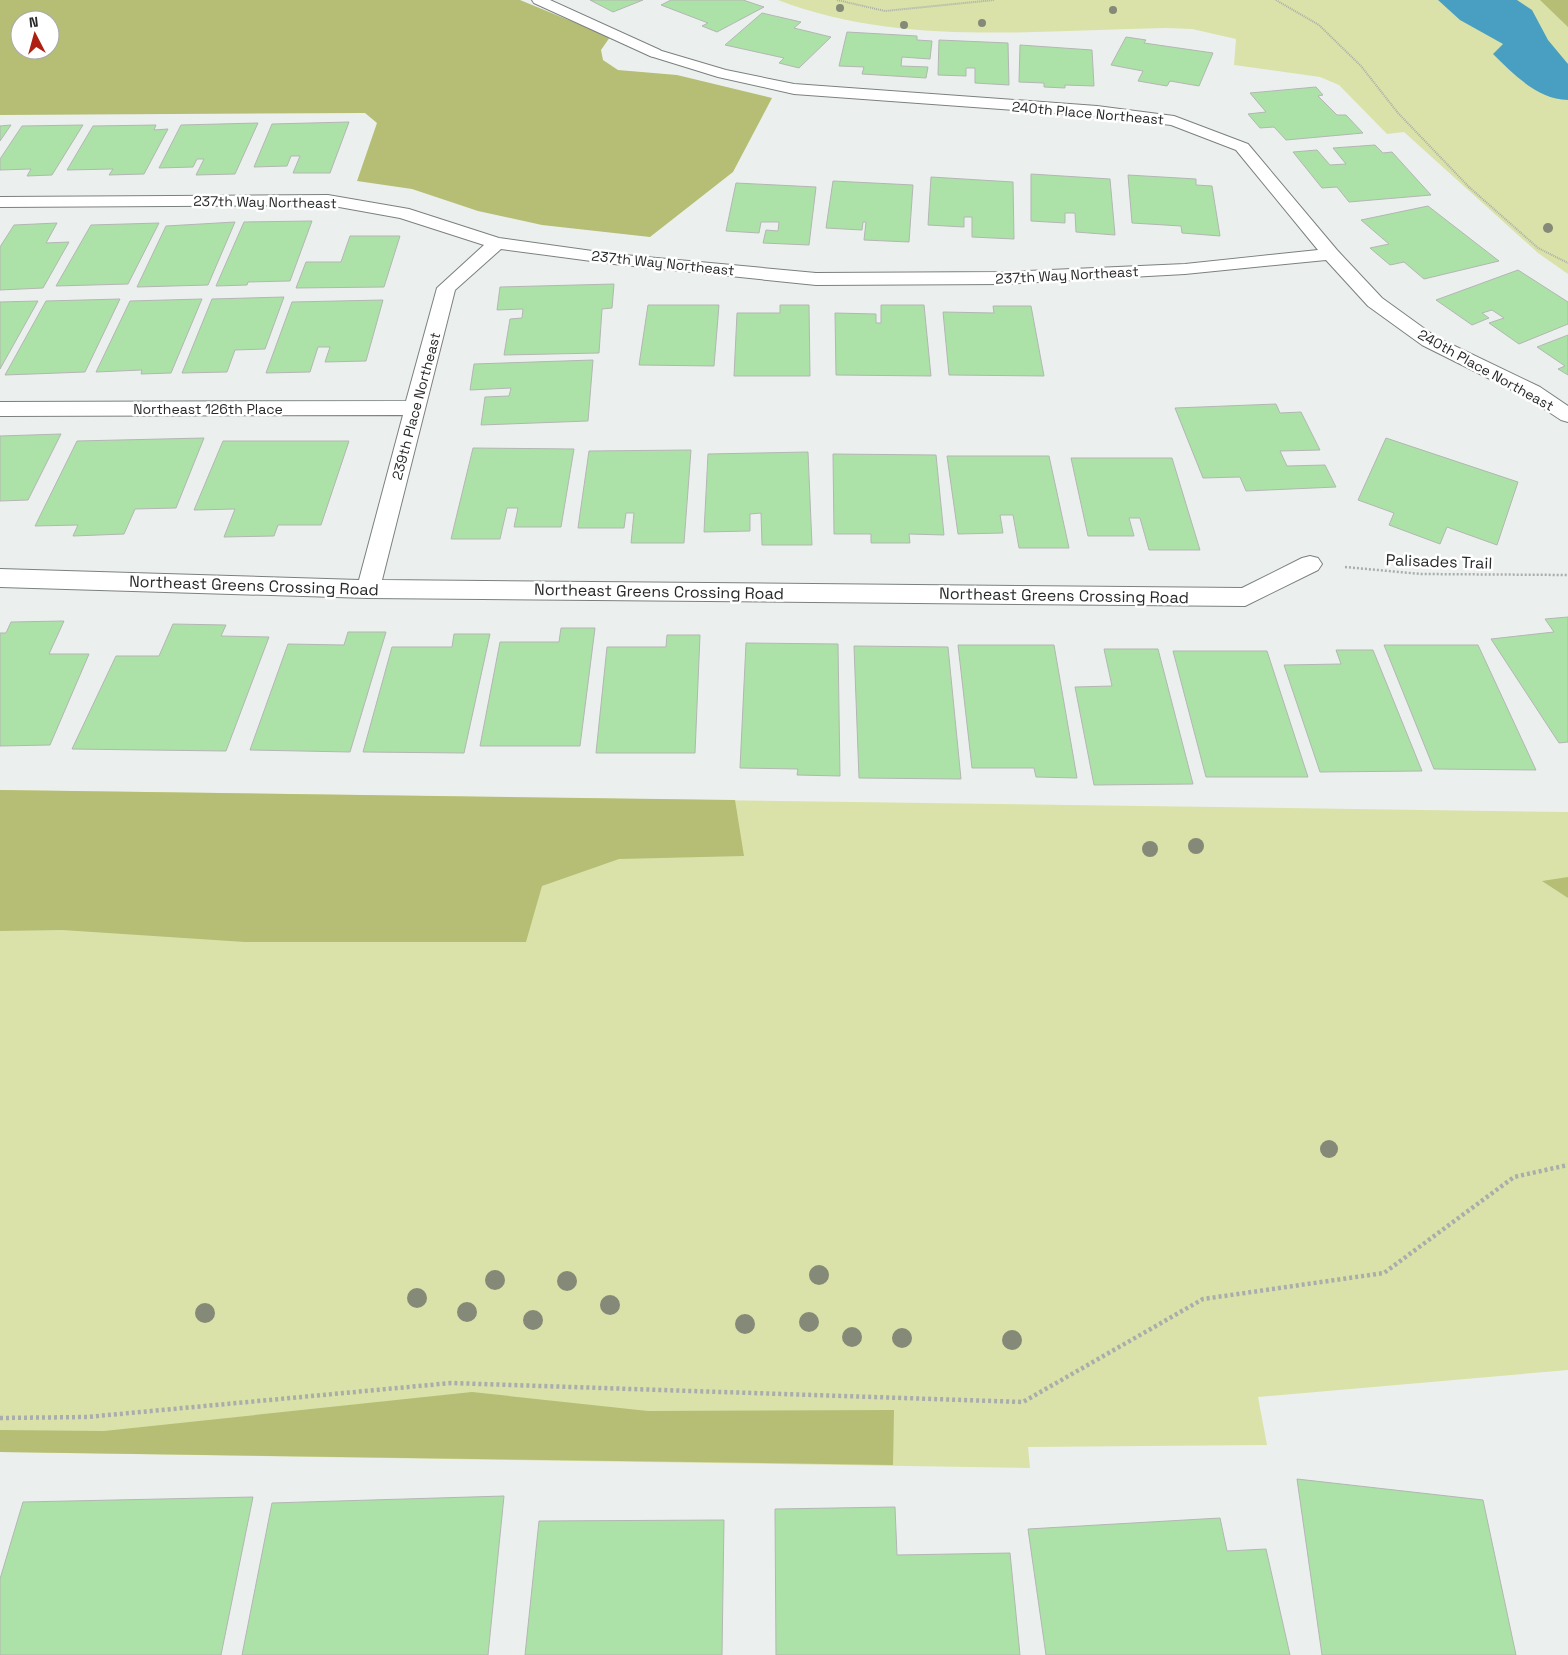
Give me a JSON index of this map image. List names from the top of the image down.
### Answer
{
  "streets": {
    "street": [
      "240th Place Northeast",
      "237th Way Northeast",
      "239th Place Northeast",
      "Northeast 126th Place",
      "Northeast Greens Crossing Road"
    ],
    "path": ["Palisades Trail"]
  },
  "crossings": [
    ["240th Place Northeast", "237th Way Northeast"],
    ["237th Way Northeast", "239th Place Northeast"],
    ["239th Place Northeast", "Northeast 126th Place"],
    ["239th Place Northeast", "Northeast Greens Crossing Road"],
    ["Palisades Trail", "Northeast Greens Crossing Road"]
  ],
  "north": "top"
}
